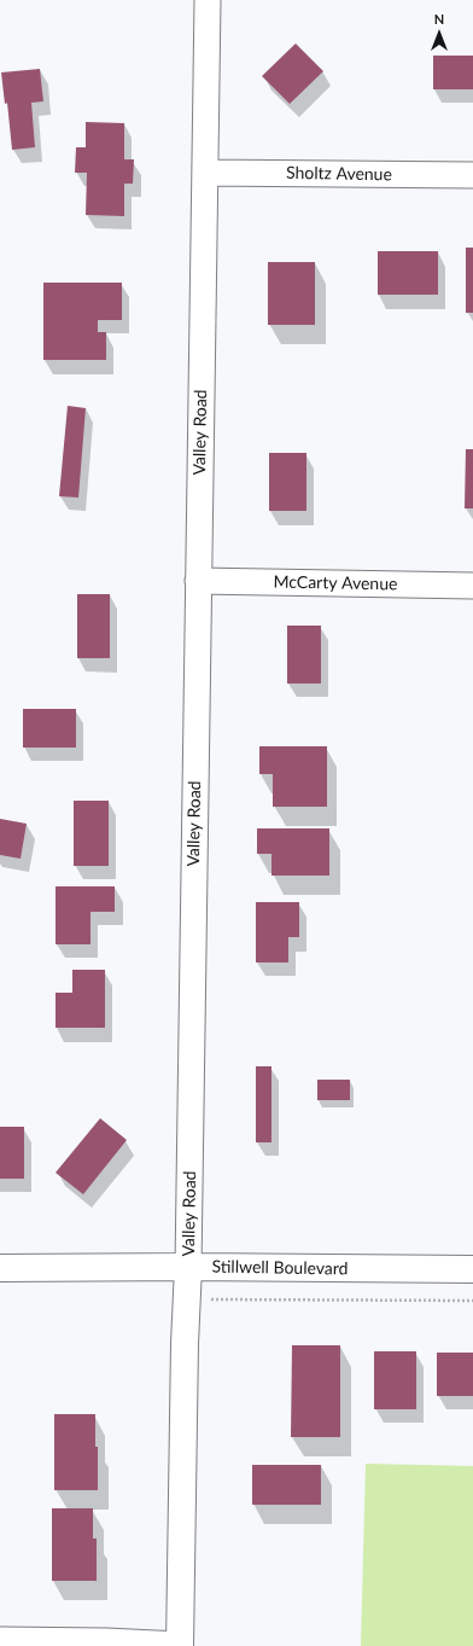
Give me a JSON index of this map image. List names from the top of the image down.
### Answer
{
  "streets": {
    "street": [
      "Sholtz Avenue",
      "Valley Road",
      "McCarty Avenue",
      "Stillwell Boulevard"
    ]
  },
  "crossings": [
    ["Sholtz Avenue", "Valley Road"],
    ["Valley Road", "McCarty Avenue"],
    ["Valley Road", "Stillwell Boulevard"]
  ],
  "north": "top"
}
